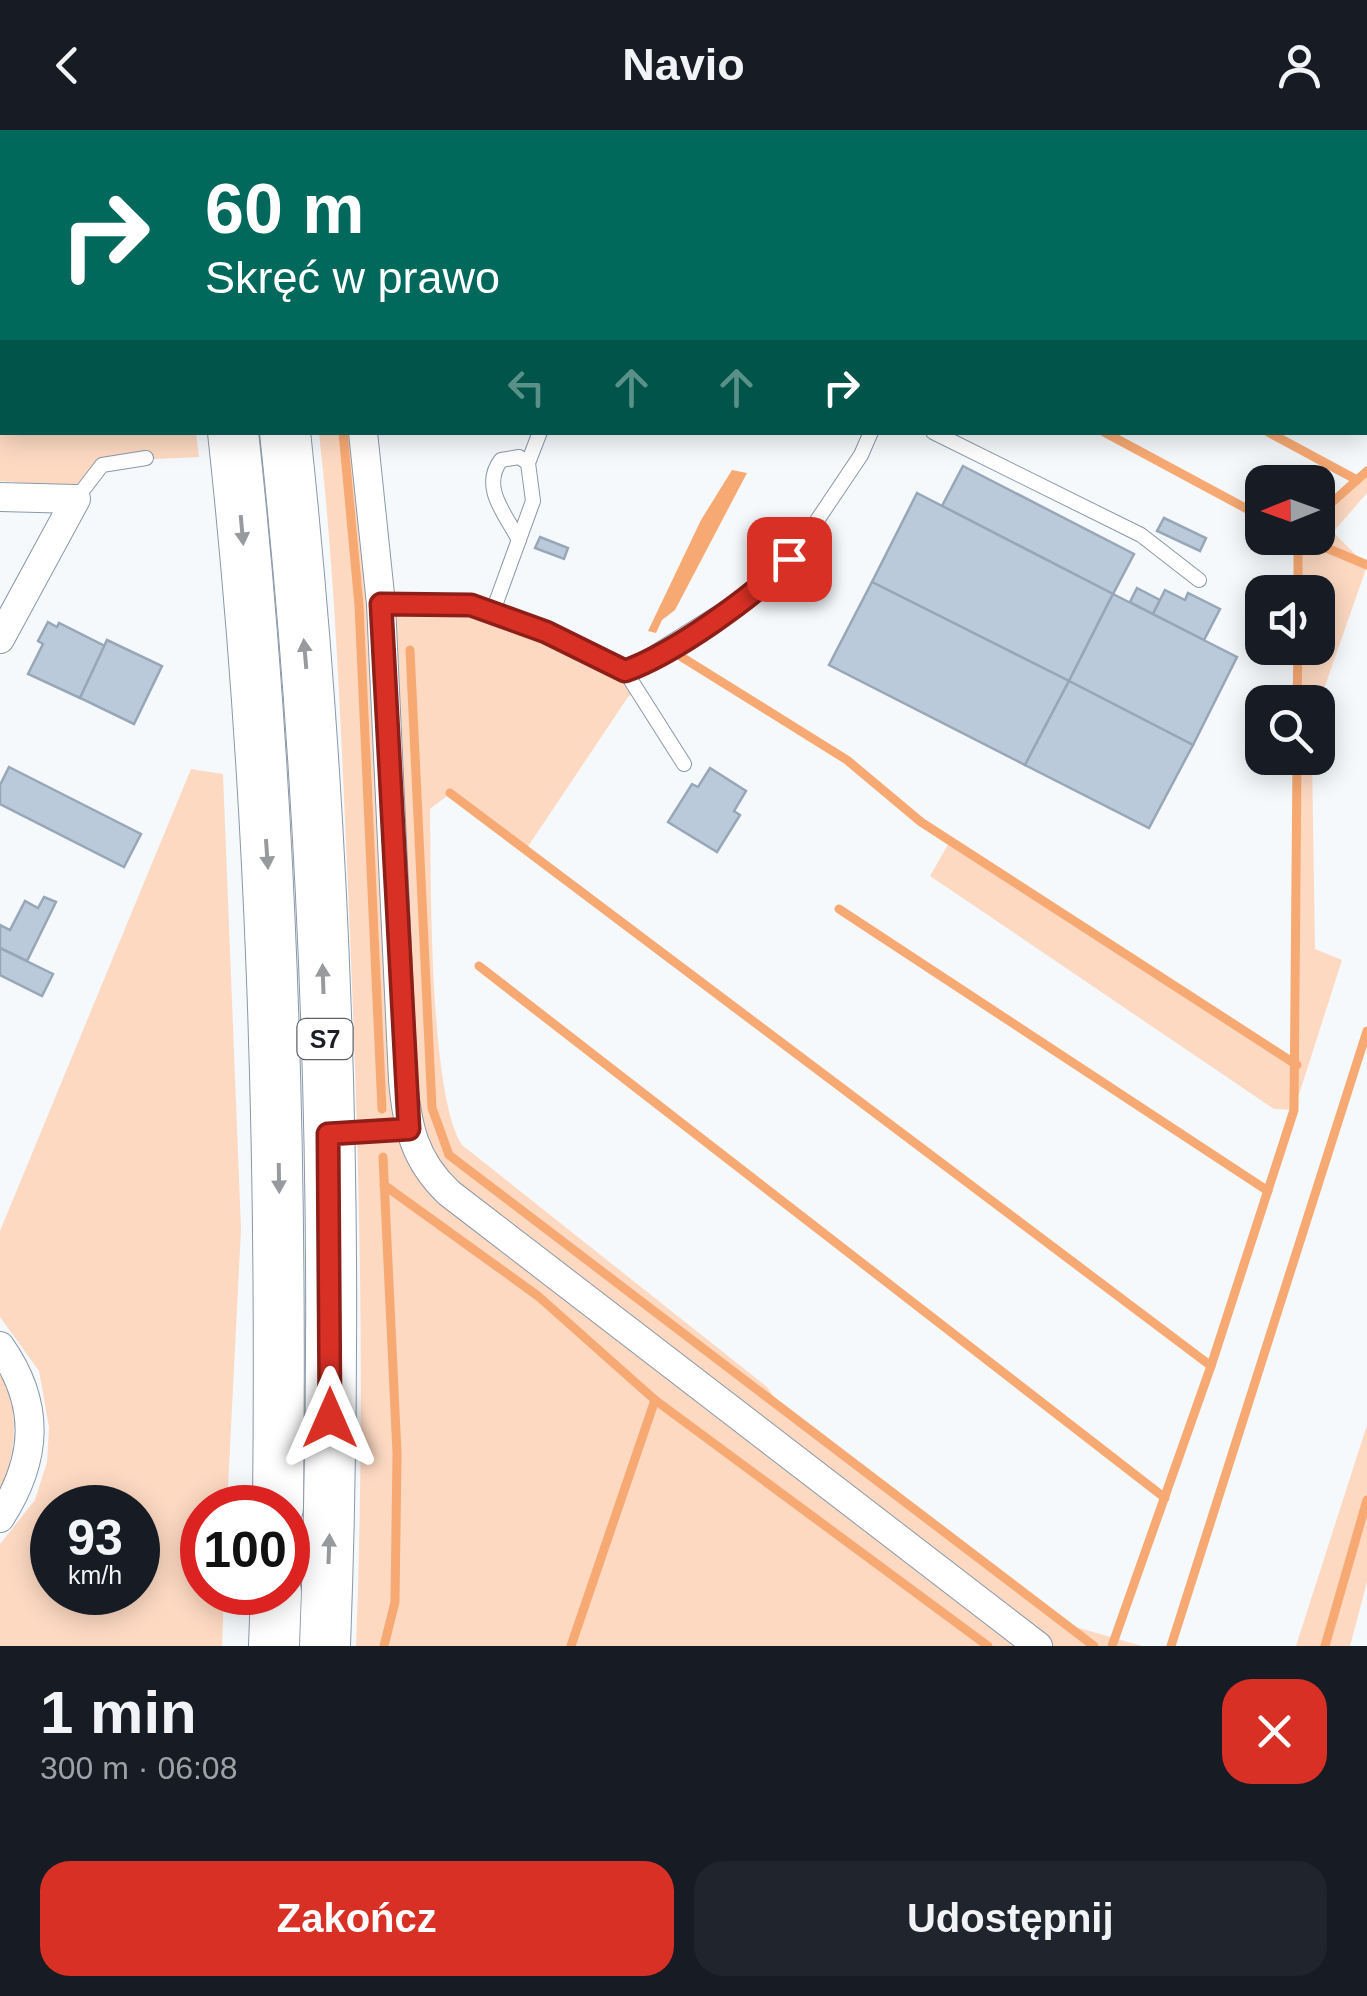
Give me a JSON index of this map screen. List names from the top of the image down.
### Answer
{
  "streets": {
    "highway": ["S7"]
  },
  "north": "left",
  "page": {
    "header": "Navio",
    "turn": ["60 m", "Skręć w prawo"],
    "speed": "93 km/h",
    "limit": "100",
    "heading": ["1 min", "300 m · 06:08"],
    "buttons": ["Zakończ", "Udostępnij"]
  }
}
